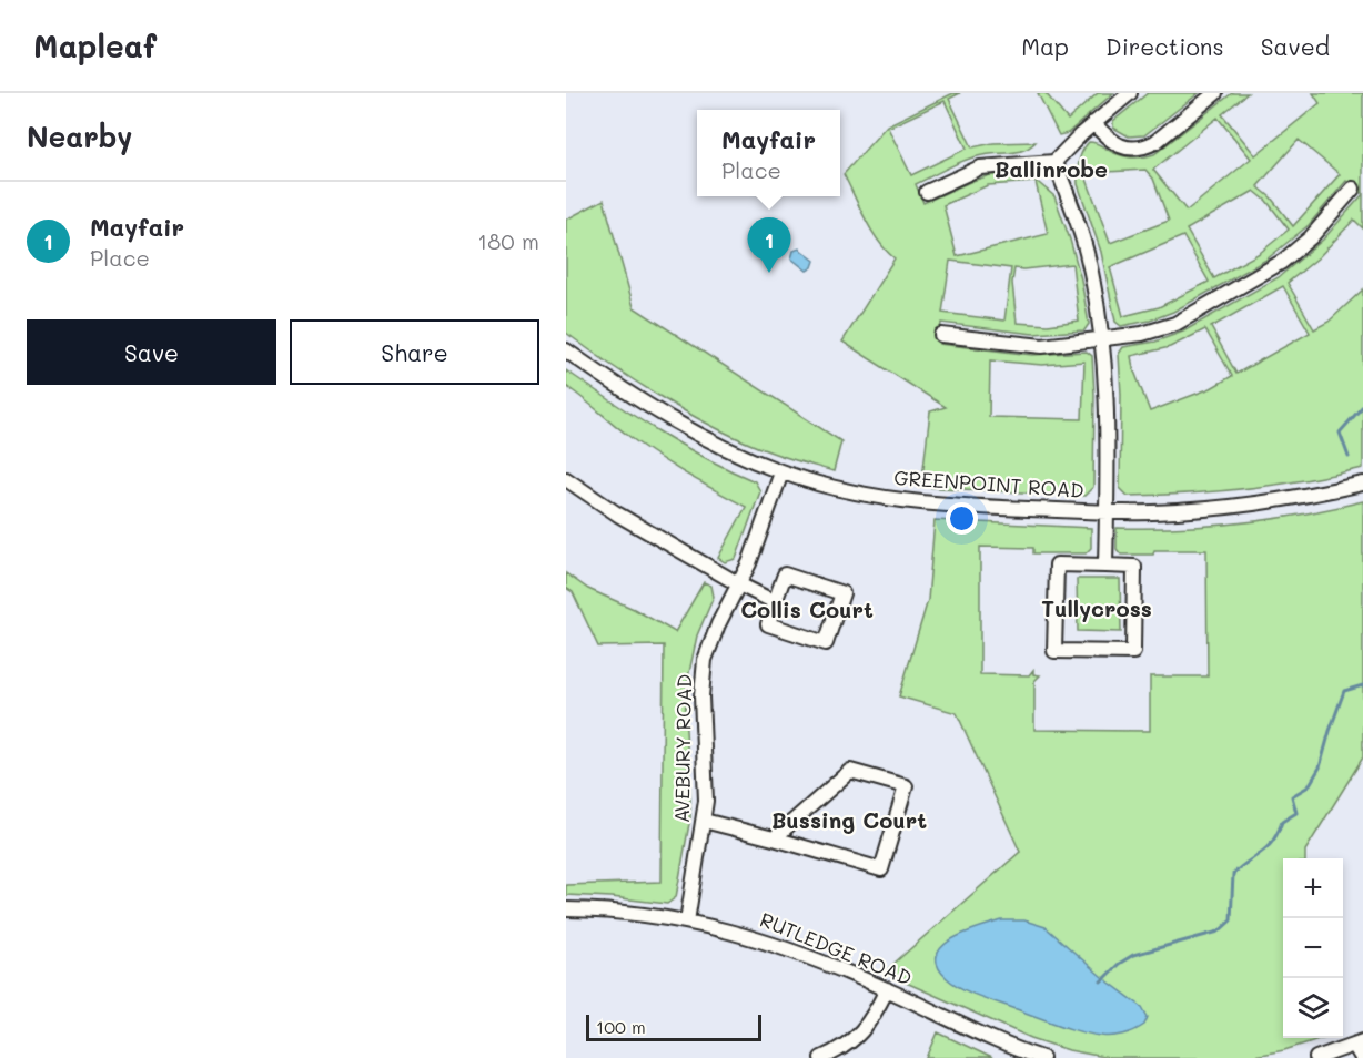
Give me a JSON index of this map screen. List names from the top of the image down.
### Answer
{
  "streets": {
    "street": ["GREENPOINT ROAD", "AVEBURY ROAD", "RUTLEDGE ROAD"]
  },
  "crossings": [
    ["GREENPOINT ROAD", "AVEBURY ROAD"],
    ["AVEBURY ROAD", "RUTLEDGE ROAD"]
  ],
  "districts": [
    "Ballinrobe",
    "Tullycross",
    "Collis Court",
    "Bussing Court"
  ],
  "scale_bar": "100 m",
  "page": {
    "header": "Mapleaf",
    "nav": ["Map", "Directions", "Saved"],
    "heading": "Nearby",
    "popup": ["Mayfair", "Place"],
    "list": [
      {
        "mark": "1",
        "name": "Mayfair",
        "note": "Place",
        "value": "180 m"
      }
    ],
    "pins": "1",
    "buttons": ["Save", "Share"],
    "map_buttons": ["+", "−"],
    "scale": "100 m"
  }
}
